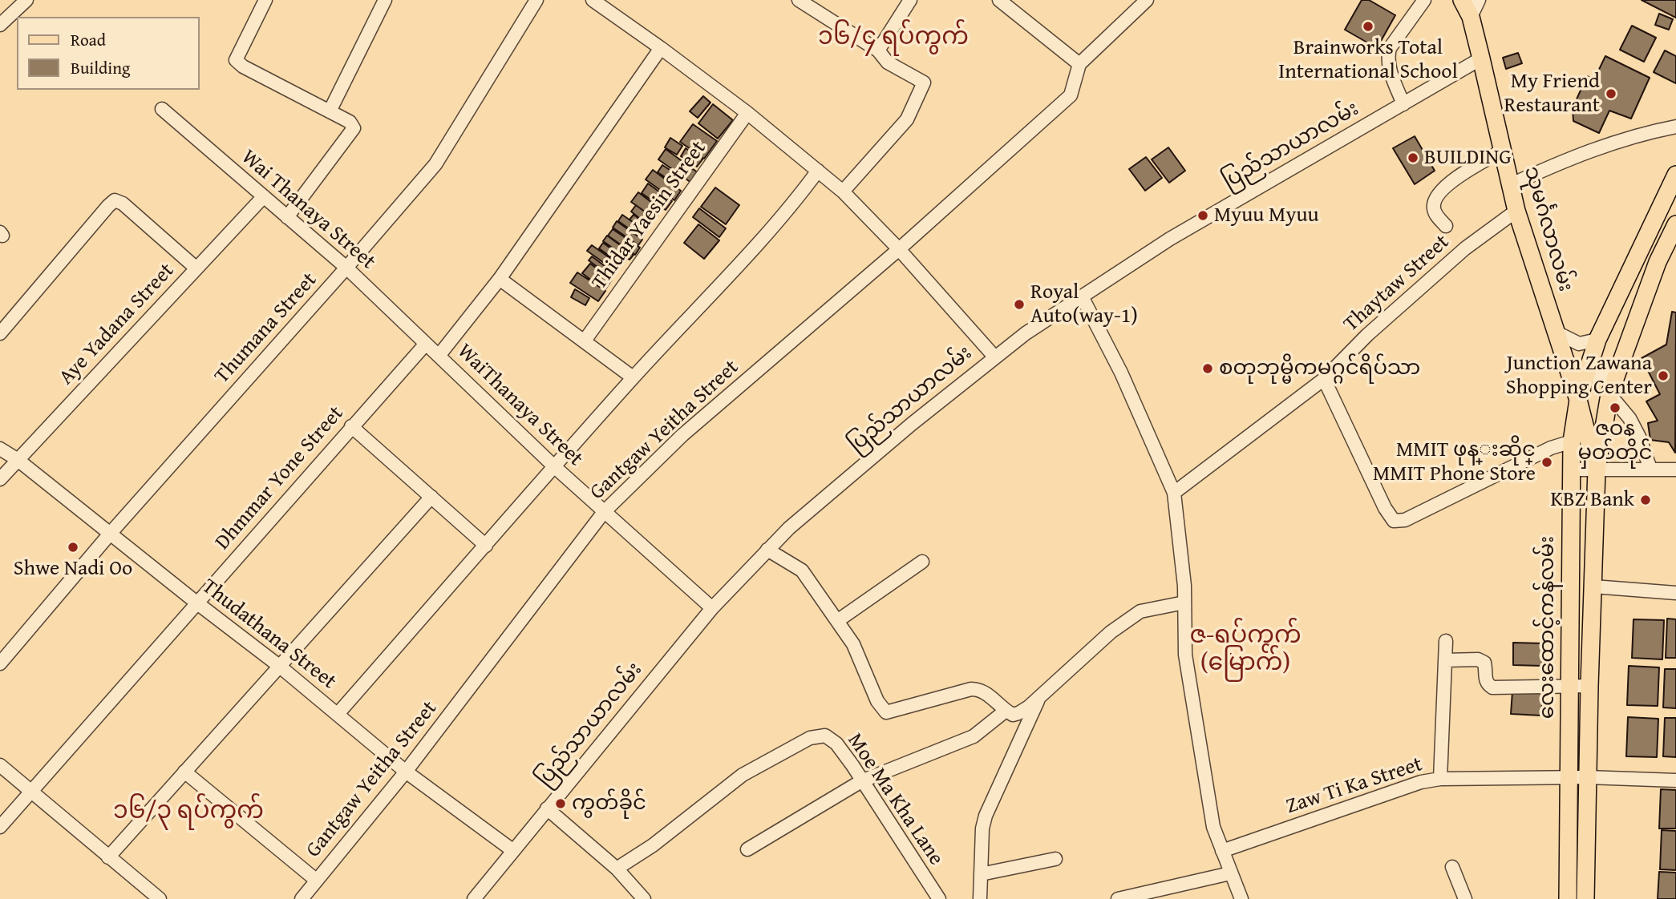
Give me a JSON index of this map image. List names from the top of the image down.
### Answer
{
  "streets": {
    "main road": ["သုမင်္ဂလာလမ်း", "လေးထောင့်ကန်လမ်း"],
    "street": [
      "ပြည်သာယာလမ်း",
      "Wai Thanaya Street",
      "Thidar Yaesin Street",
      "Thaytaw Street",
      "Aye Yadana Street",
      "Thumana Street",
      "WaiThanaya Street",
      "Gantgaw Yeitha Street",
      "Dhmmar Yone Street",
      "Thudathana Street",
      "Zaw Ti Ka Street",
      "Moe Ma Kha Lane"
    ]
  },
  "crossings": [
    ["ပြည်သာယာလမ်း", "သုမင်္ဂလာလမ်း"],
    ["ပြည်သာယာလမ်း", "WaiThanaya Street"],
    ["ပြည်သာယာလမ်း", "Thudathana Street"],
    ["Wai Thanaya Street", "Aye Yadana Street"],
    ["Wai Thanaya Street", "Thumana Street"],
    ["Wai Thanaya Street", "WaiThanaya Street"],
    ["Wai Thanaya Street", "Dhmmar Yone Street"],
    ["သုမင်္ဂလာလမ်း", "Thaytaw Street"],
    ["သုမင်္ဂလာလမ်း", "လေးထောင့်ကန်လမ်း"],
    ["Aye Yadana Street", "Thudathana Street"],
    ["Thumana Street", "Thudathana Street"],
    ["WaiThanaya Street", "Gantgaw Yeitha Street"],
    ["WaiThanaya Street", "Dhmmar Yone Street"],
    ["Gantgaw Yeitha Street", "Thudathana Street"],
    ["Dhmmar Yone Street", "Thudathana Street"],
    ["လေးထောင့်ကန်လမ်း", "Zaw Ti Ka Street"]
  ],
  "districts": ["၁၆/၄ ရပ်ကွက်", "ဇ-ရပ်ကွက် (မြောက်)", "၁၆/၃ ရပ်ကွက်"],
  "places": [
    "Brainworks Total International School",
    "My Friend Restaurant",
    "BUILDING",
    "Myuu Myuu",
    "Royal Auto(way-1)",
    "စတုဘုမ္မိကမဂ္ဂင်ရိပ်သာ",
    "Junction Zawana Shopping Center",
    "ဇဝန မှတ်တိုင်",
    "MMIT ဖုန္းဆိုင္ MMIT Phone Store",
    "KBZ Bank",
    "Shwe Nadi Oo",
    "ကွတ်ခိုင်"
  ],
  "legend": ["Road", "Building"]
}
